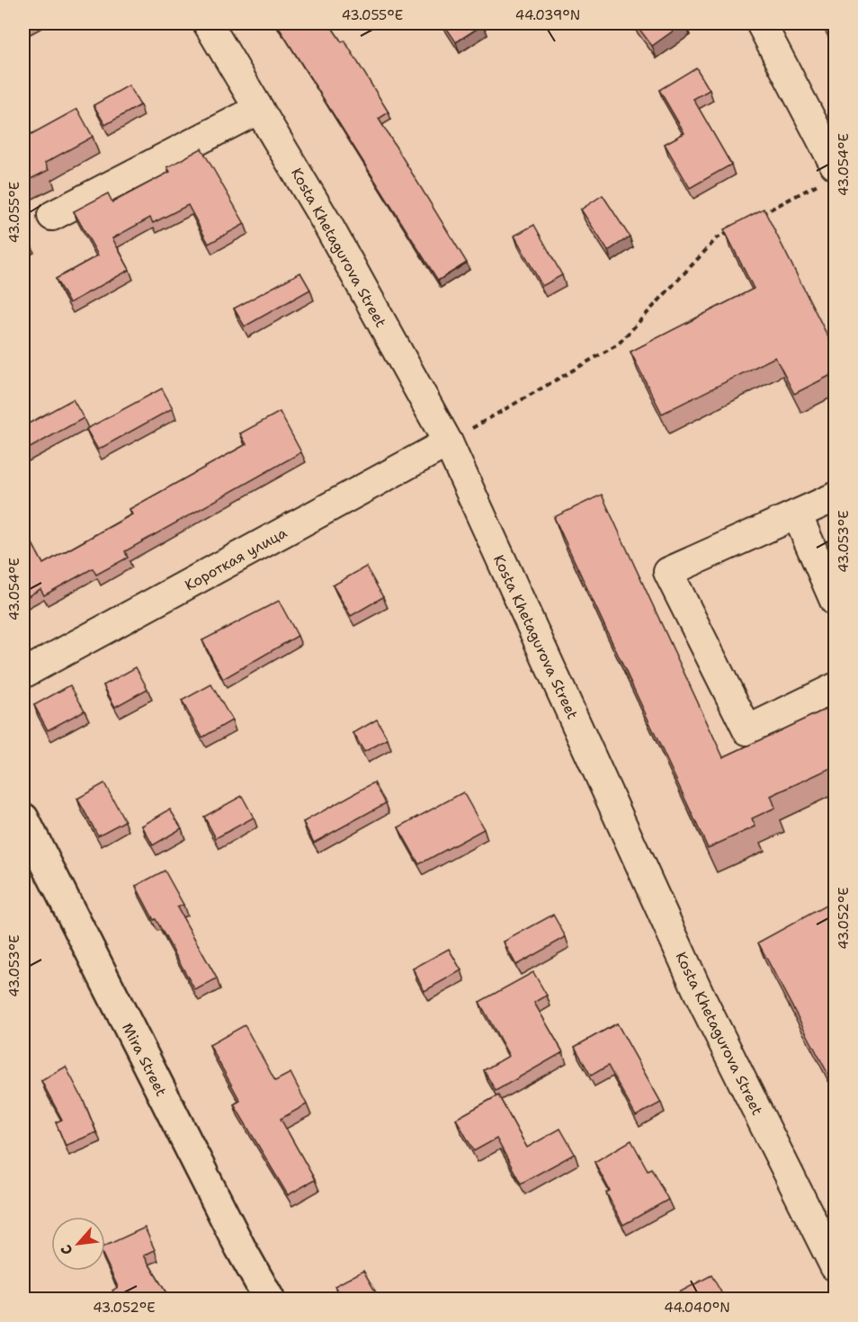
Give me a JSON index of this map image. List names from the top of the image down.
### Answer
{
  "streets": {
    "main road": ["Mira Street"],
    "street": ["Kosta Khetagurova Street", "Короткая улица"]
  },
  "crossings": [
    ["Kosta Khetagurova Street", "Короткая улица"]
  ],
  "north": "bottom left",
  "coordinates": [
    "43.055°E",
    "44.039°N",
    "43.054°E",
    "43.053°E",
    "43.052°E",
    "44.040°N"
  ]
}
